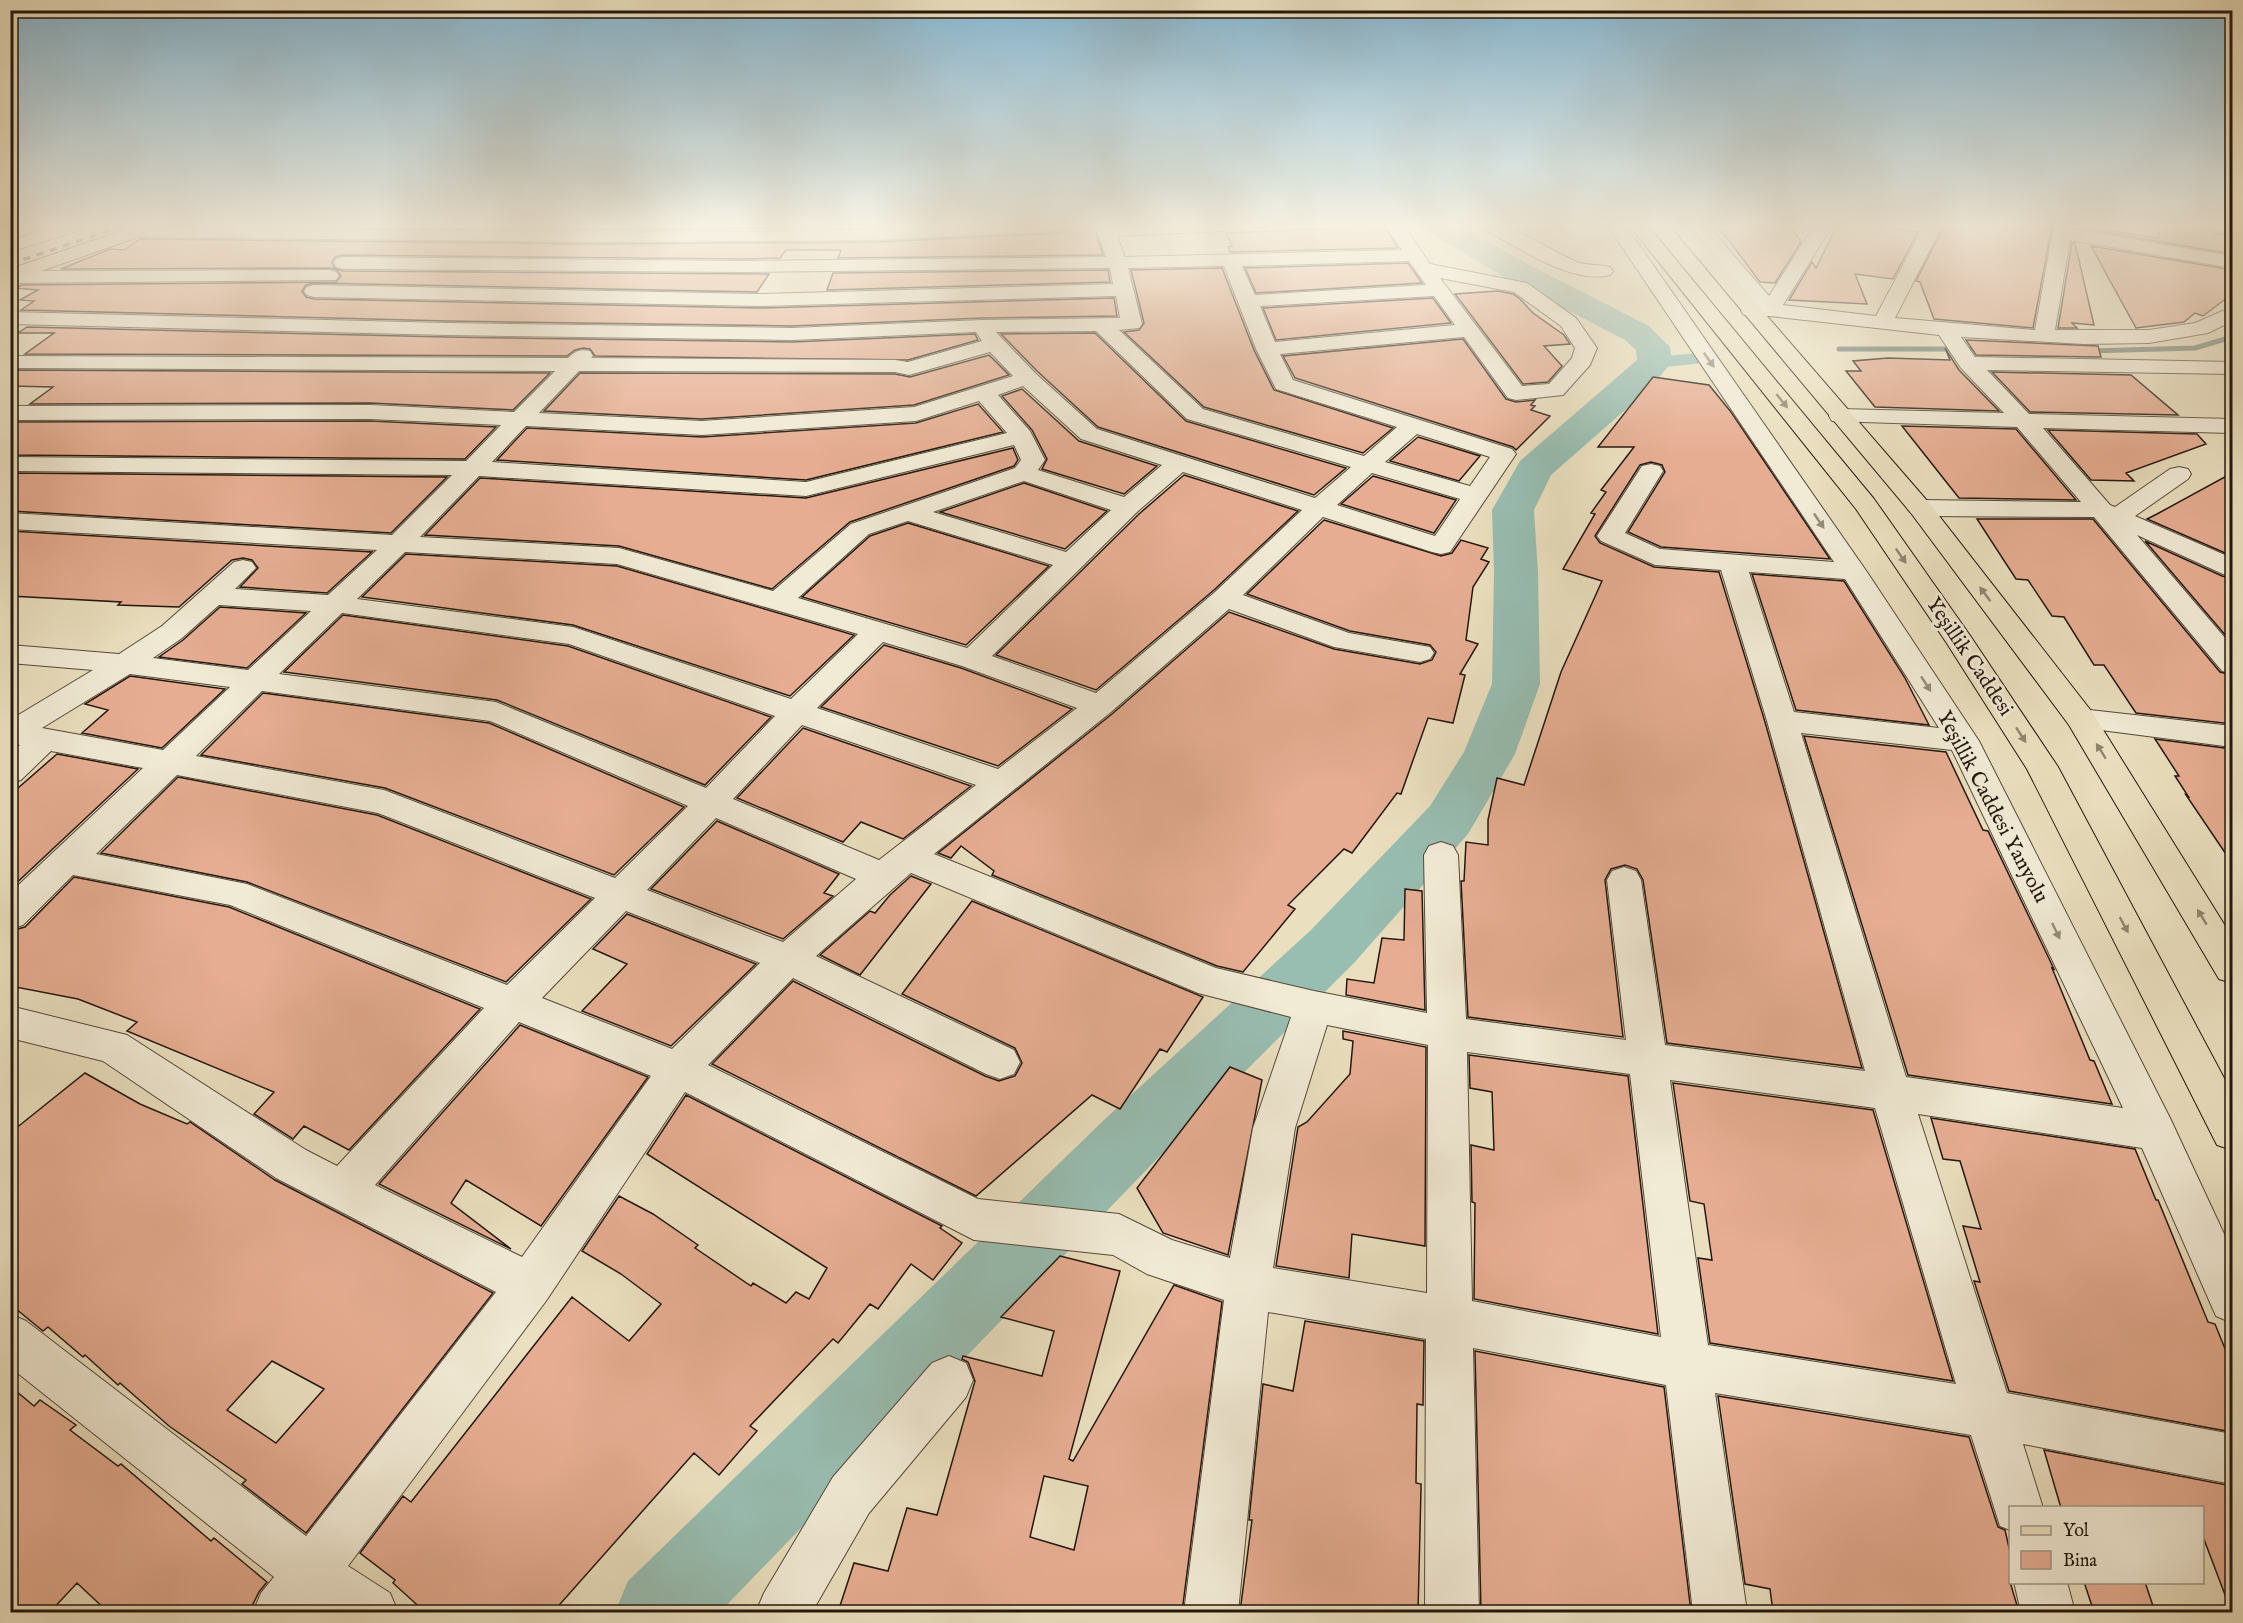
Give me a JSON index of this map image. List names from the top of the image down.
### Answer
{
  "streets": {
    "main road": ["Yeşillik Caddesi"],
    "street": ["Yeşillik Caddesi Yanyolu"]
  },
  "legend": ["Yol", "Bina"]
}
